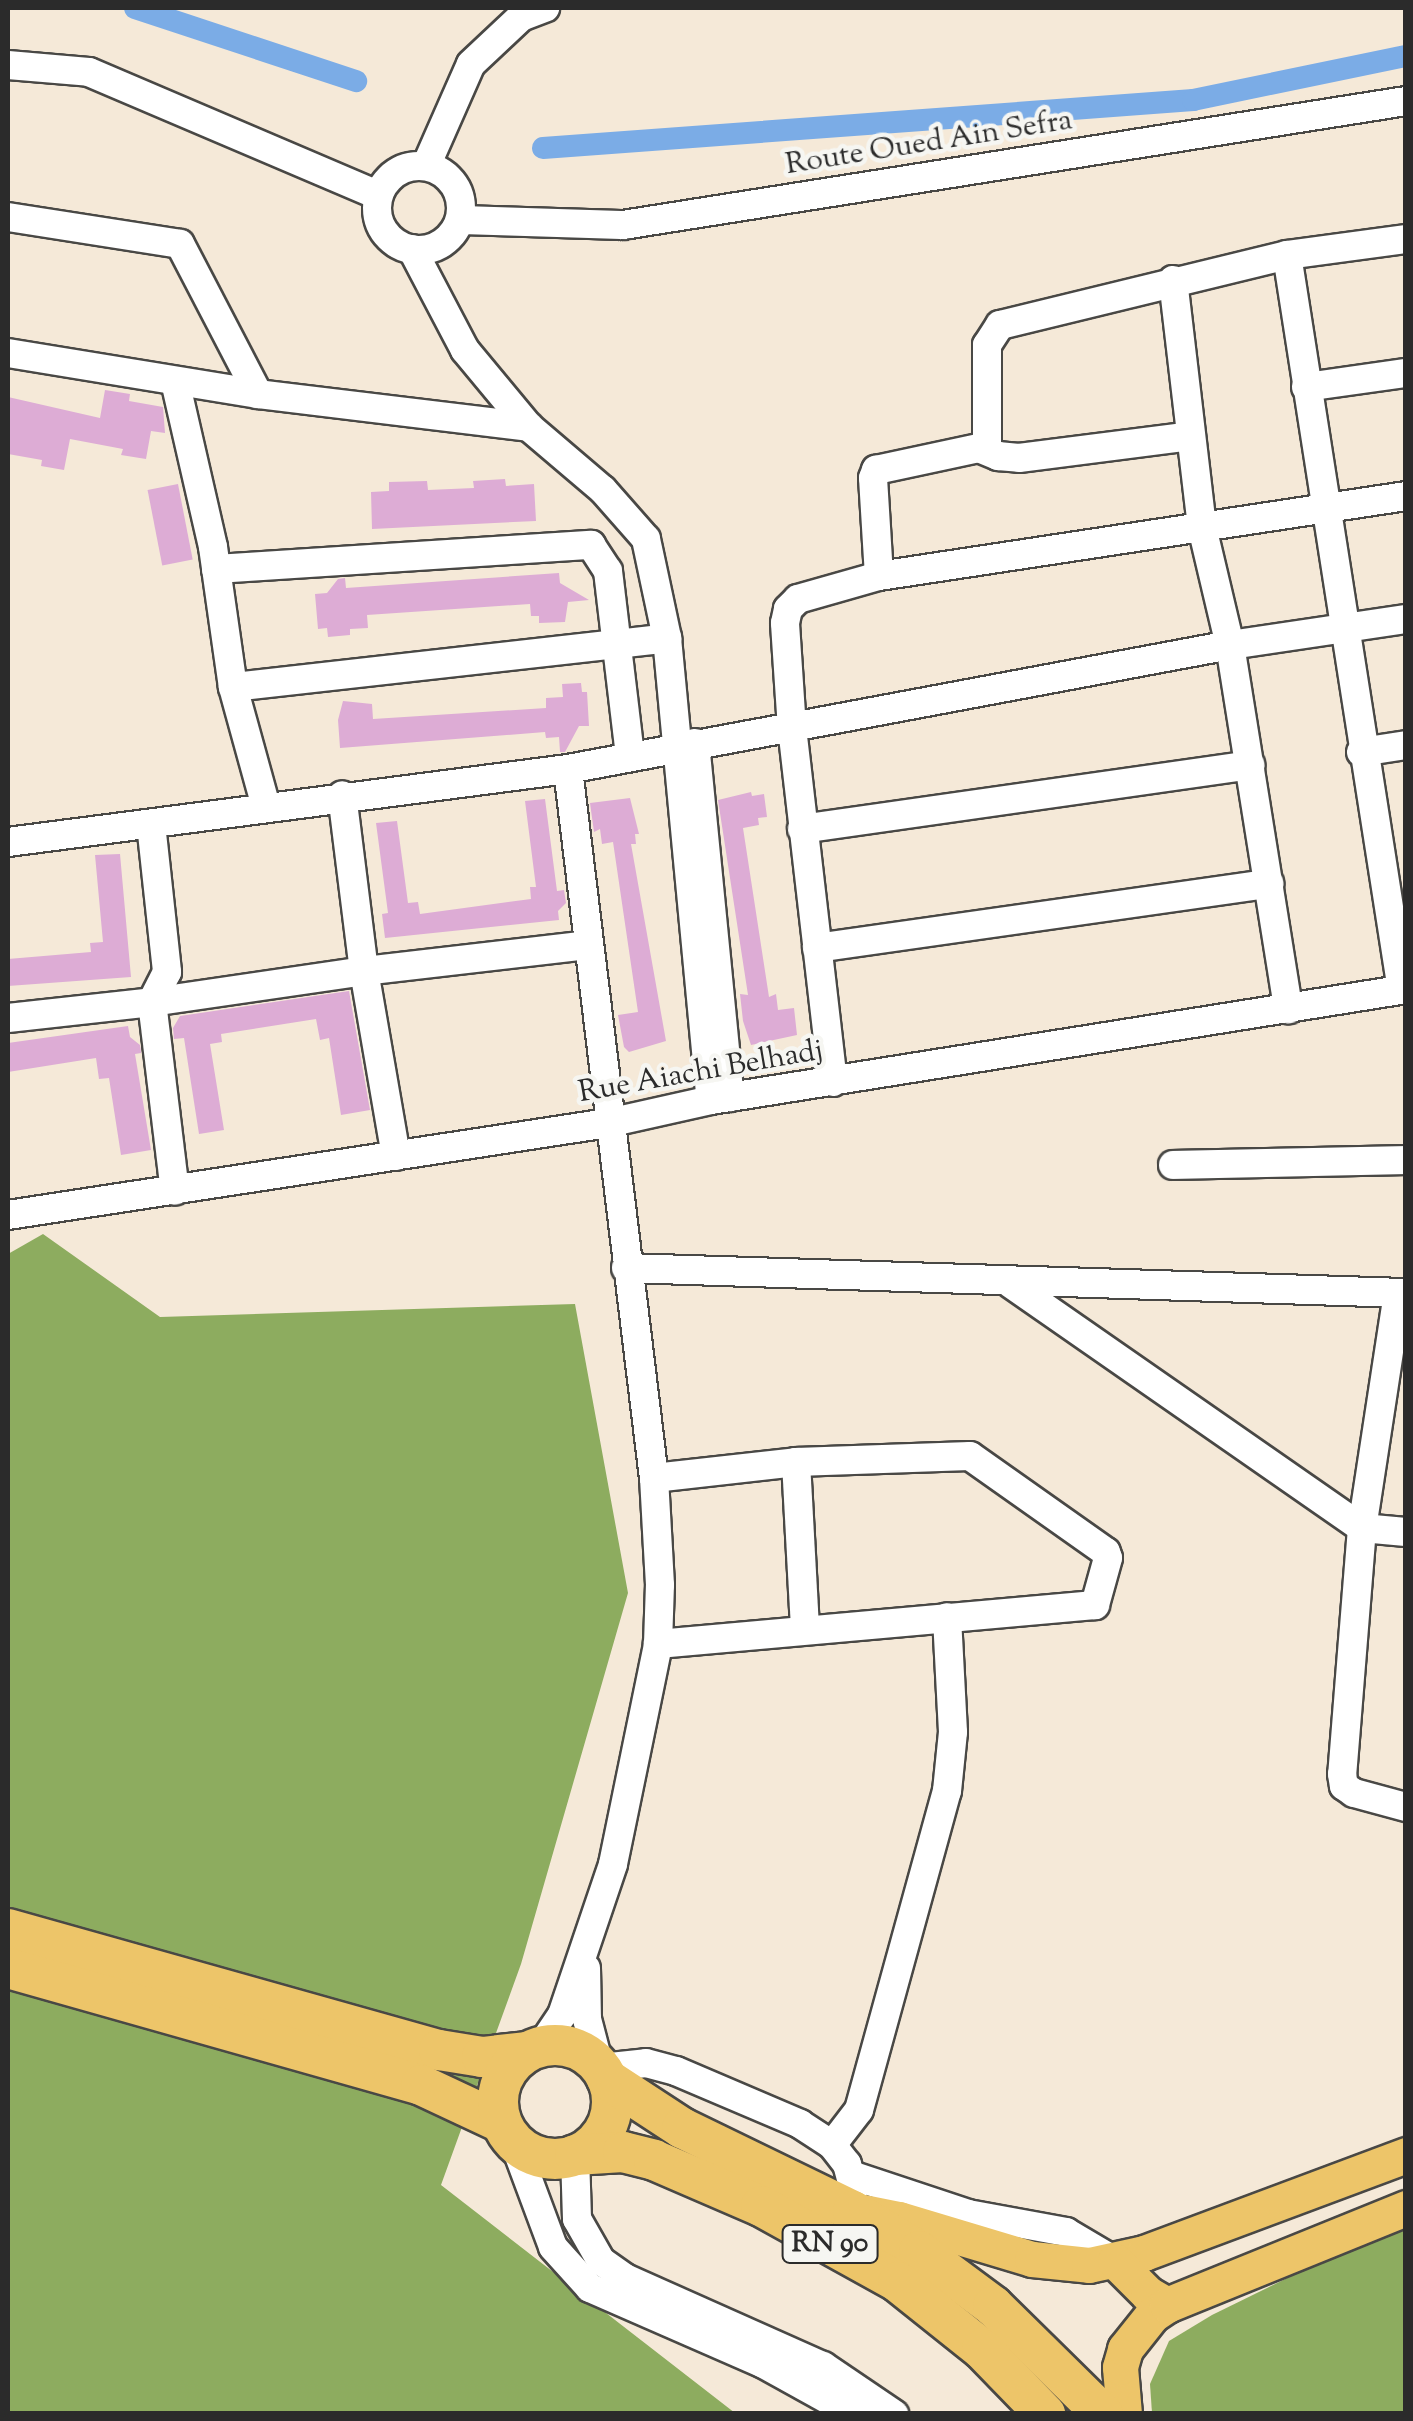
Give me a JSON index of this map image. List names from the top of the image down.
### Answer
{
  "streets": {
    "highway": ["RN 90"],
    "street": ["Route Oued Ain Sefra", "Rue Aiachi Belhadj"]
  }
}
